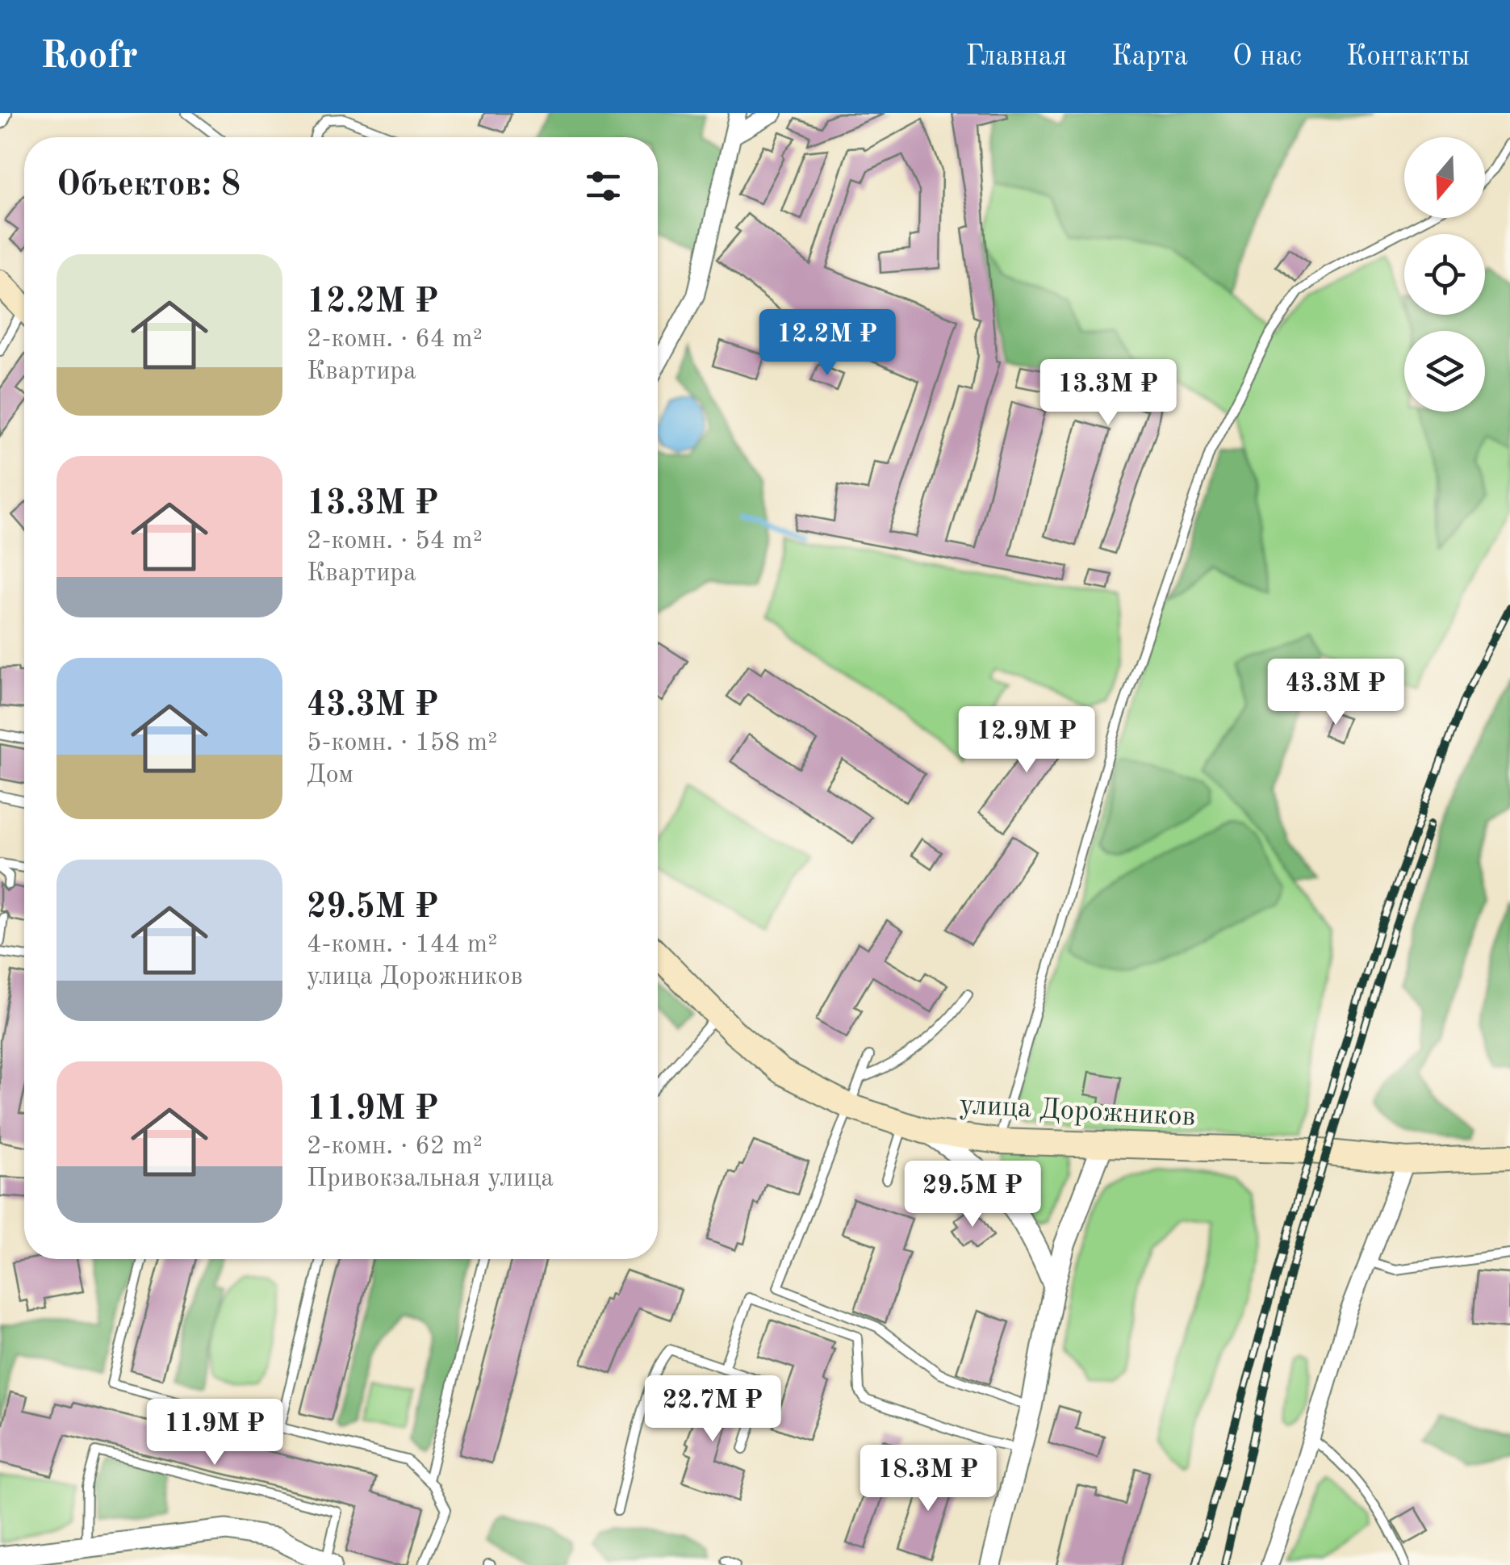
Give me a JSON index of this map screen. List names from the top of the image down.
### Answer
{
  "streets": {
    "main road": ["улица Дорожников"]
  },
  "north": "bottom",
  "page": {
    "header": "Roofr",
    "nav": [
      "Главная",
      "Карта",
      "О нас",
      "Контакты"
    ],
    "heading": "Объектов: 8",
    "list": [
      {
        "name": "12.2M ₽",
        "note": "2-комн. · 64 m² · Квартира"
      },
      {
        "name": "13.3M ₽",
        "note": "2-комн. · 54 m² · Квартира"
      },
      {
        "name": "43.3M ₽",
        "note": "5-комн. · 158 m² · Дом"
      },
      {
        "name": "29.5M ₽",
        "note": "4-комн. · 144 m² · улица Дорожников"
      },
      {
        "name": "11.9M ₽",
        "note": "2-комн. · 62 m² · Привокзальная улица"
      }
    ],
    "price": [
      "12.2M ₽",
      "13.3M ₽",
      "43.3M ₽",
      "12.9M ₽",
      "29.5M ₽",
      "22.7M ₽",
      "11.9M ₽",
      "18.3M ₽"
    ]
  }
}
